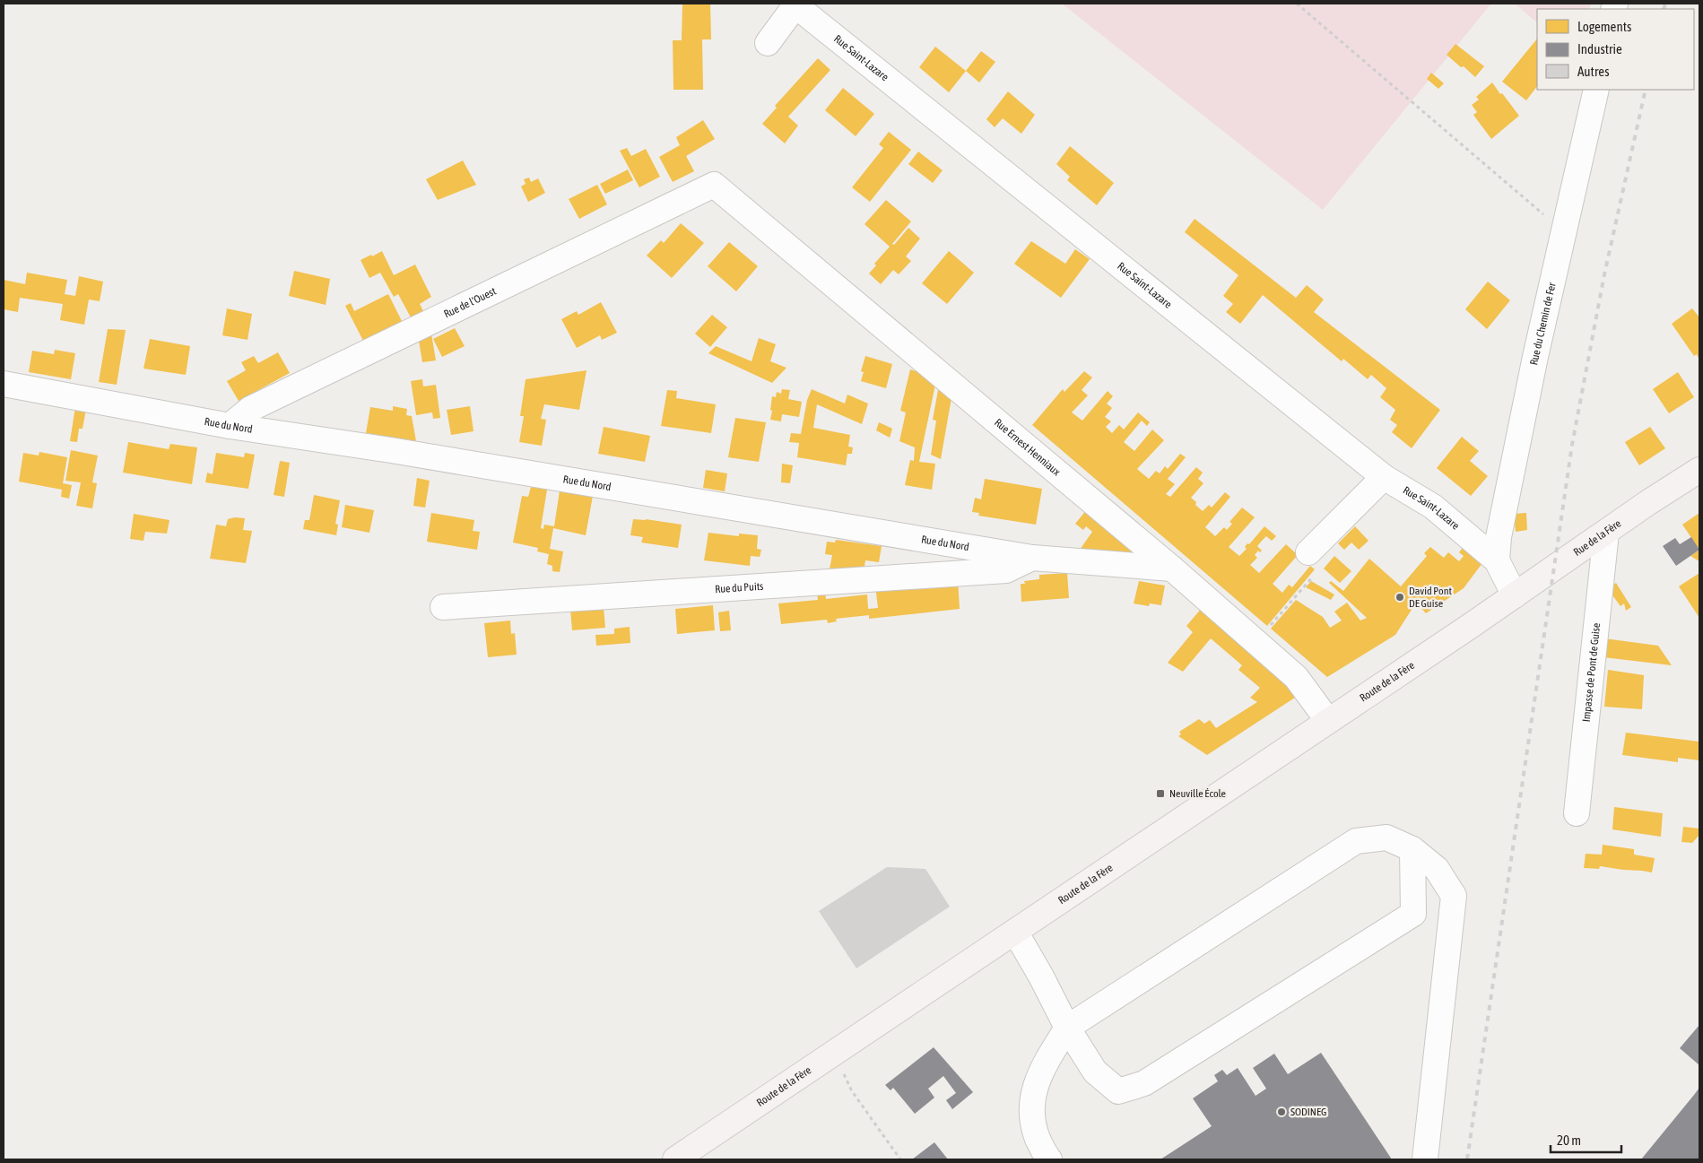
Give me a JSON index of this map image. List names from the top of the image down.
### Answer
{
  "streets": {
    "main road": ["Rue de la Fère", "Route de la Fère"],
    "street": [
      "Rue Saint-Lazare",
      "Rue de l'Ouest",
      "Rue du Chemin de Fer",
      "Rue du Nord",
      "Rue Ernest Henniaux",
      "Rue du Puits",
      "Impasse de Pont de Guise"
    ]
  },
  "crossings": [
    ["Rue Saint-Lazare", "Rue du Chemin de Fer"],
    ["Rue de l'Ouest", "Rue du Nord"],
    ["Rue de l'Ouest", "Rue Ernest Henniaux"],
    ["Rue du Nord", "Rue Ernest Henniaux"],
    ["Rue du Nord", "Rue du Puits"],
    ["Rue Ernest Henniaux", "Route de la Fère"],
    ["Rue de la Fère", "Impasse de Pont de Guise"],
    ["Rue de la Fère", "Route de la Fère"]
  ],
  "places": {
    "other": ["David Pont DE Guise", "SODINEG"],
    "transit": ["Neuville École"]
  },
  "legend": ["Logements", "Industrie", "Autres"],
  "scale_bar": "20 m"
}
